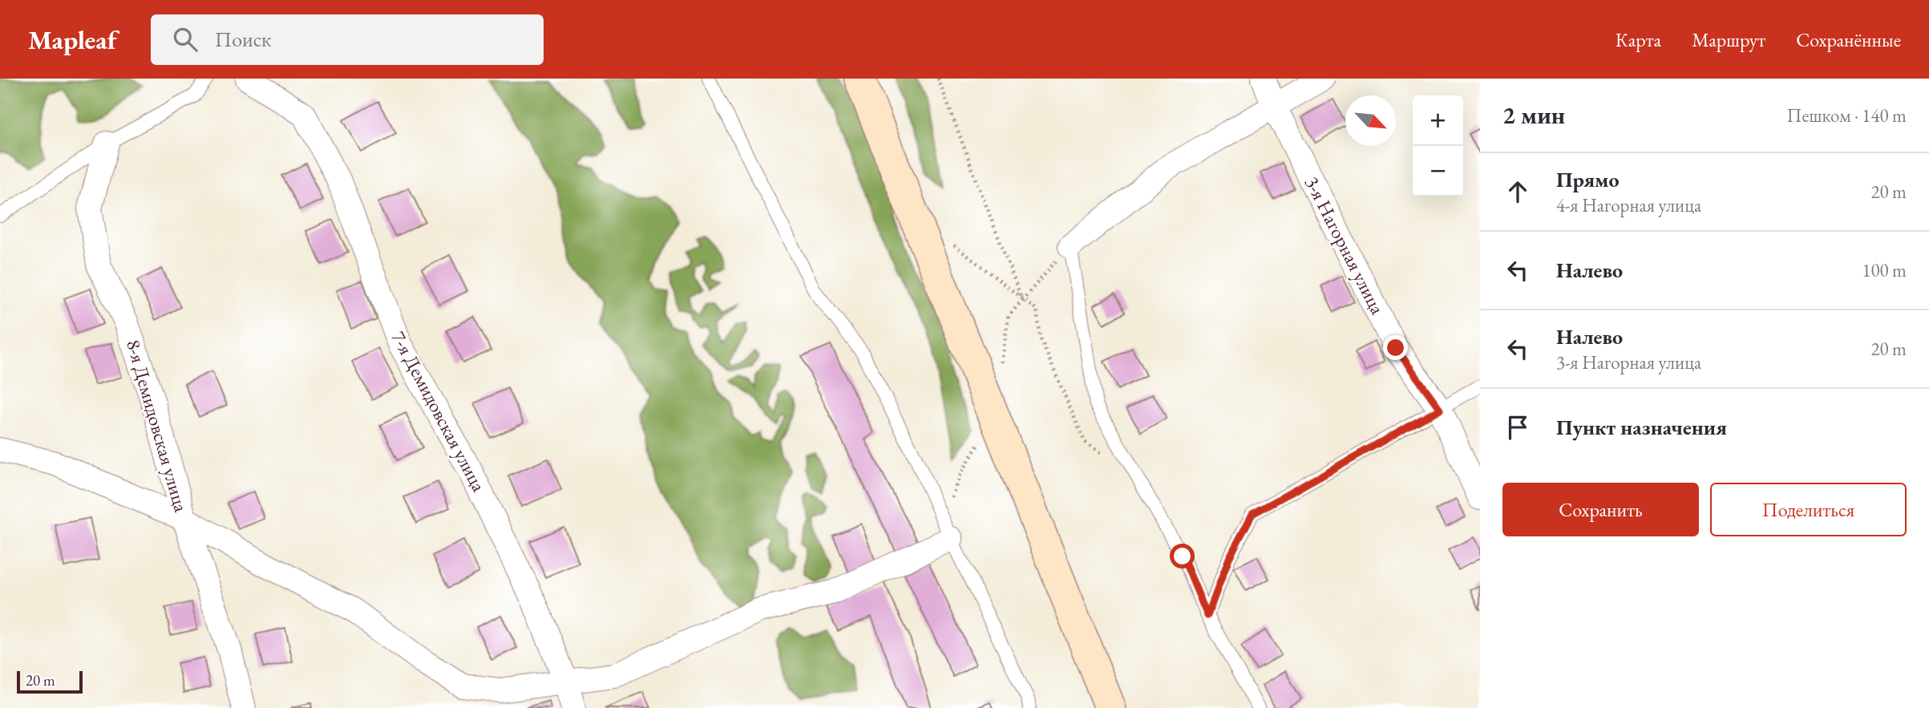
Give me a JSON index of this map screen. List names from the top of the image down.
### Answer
{
  "streets": {
    "street": ["3-я Нагорная улица", "7-я Демидовская улица", "8-я Демидовская улица"]
  },
  "scale_bar": "20 m",
  "north": "bottom right",
  "page": {
    "header": "Mapleaf",
    "search": "Поиск",
    "nav": ["Карта", "Маршрут", "Сохранённые"],
    "heading": ["2 мин", "Пешком · 140 m"],
    "map_buttons": ["+", "−"],
    "list": [
      ["Прямо", "4-я Нагорная улица", "20 m"],
      ["Налево", "100 m"],
      ["Налево", "3-я Нагорная улица", "20 m"],
      "Пункт назначения"
    ],
    "buttons": ["Сохранить", "Поделиться"],
    "scale": "20 m"
  }
}
